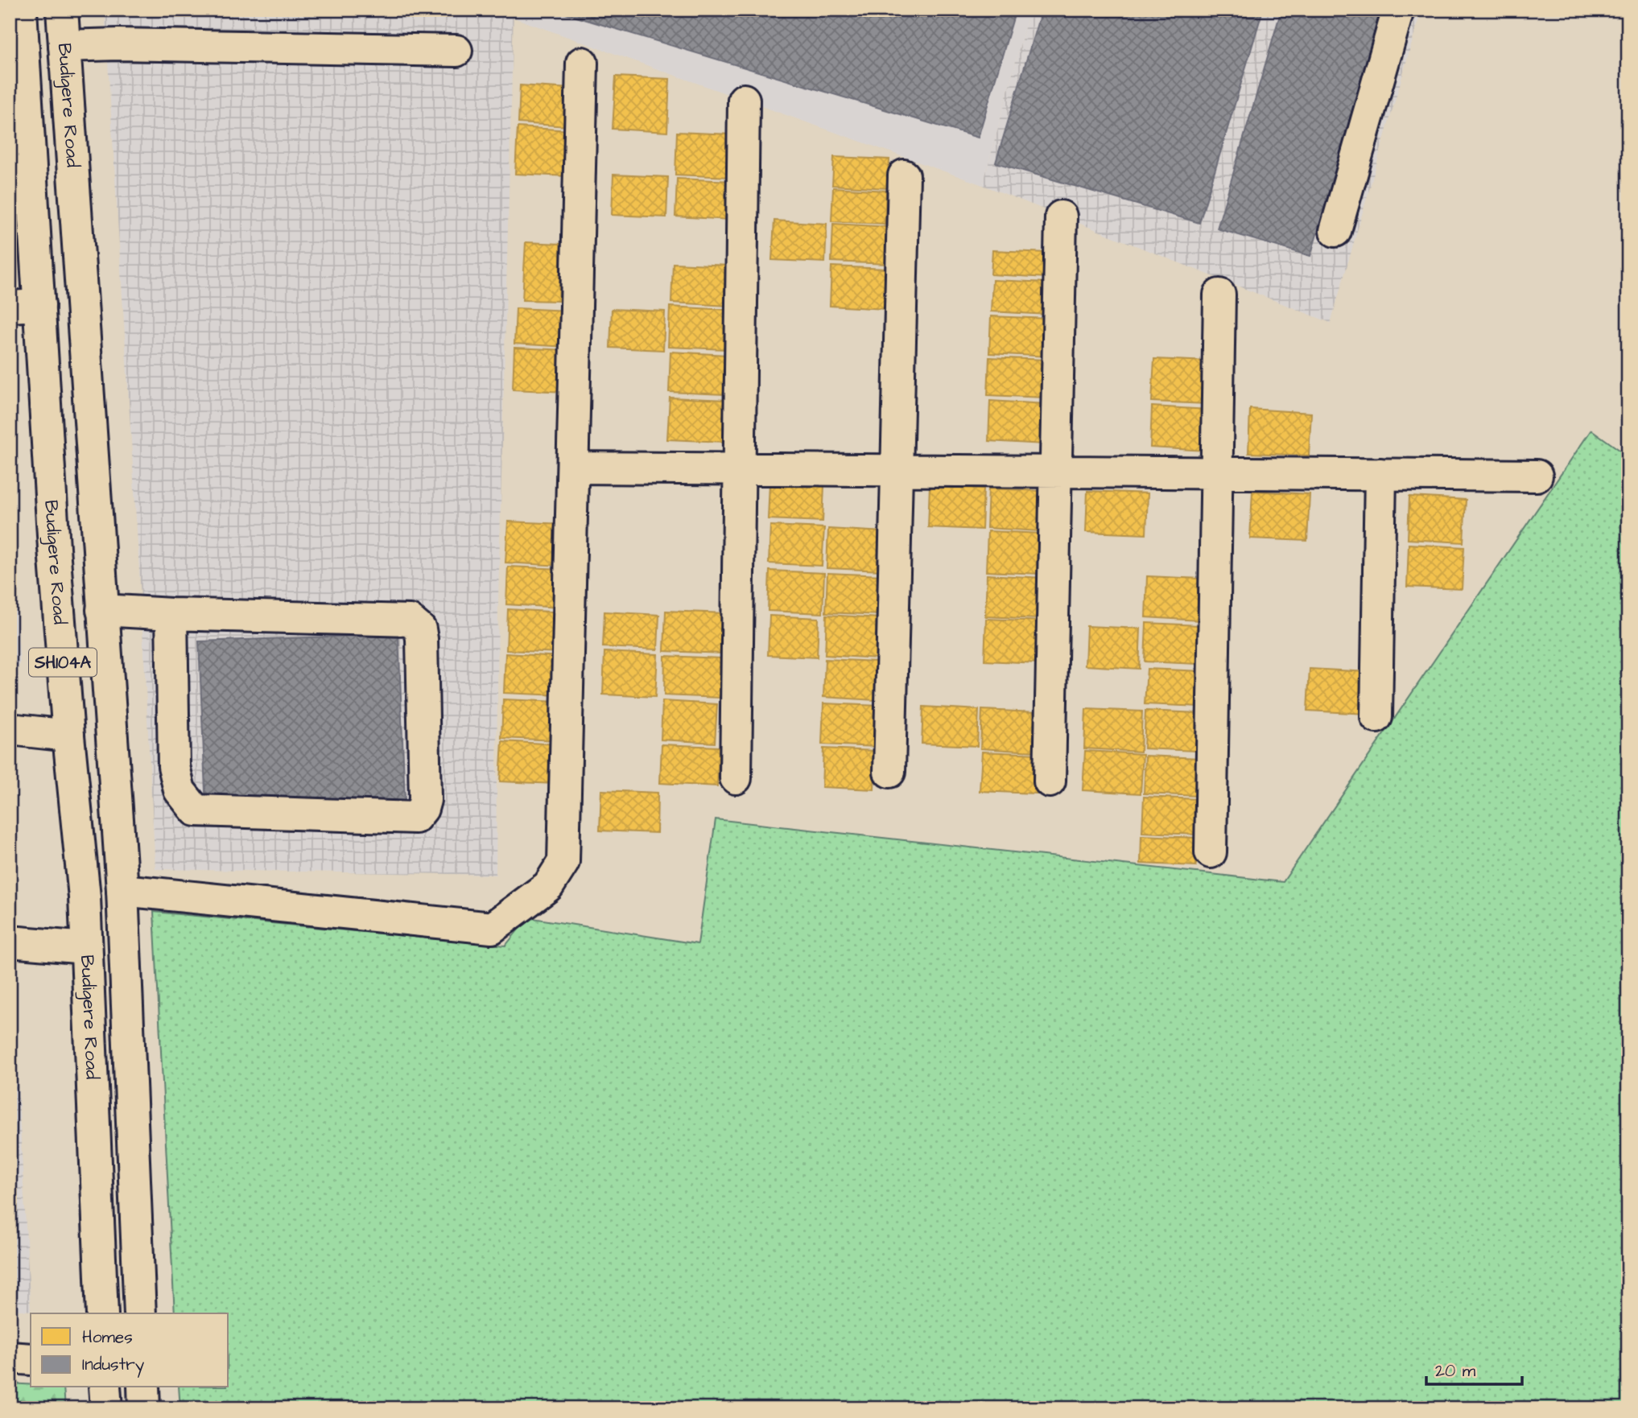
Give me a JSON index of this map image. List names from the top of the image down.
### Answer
{
  "streets": {
    "street": ["Budigere Road", "SH104A"]
  },
  "legend": ["Homes", "Industry"],
  "scale_bar": "20 m"
}
